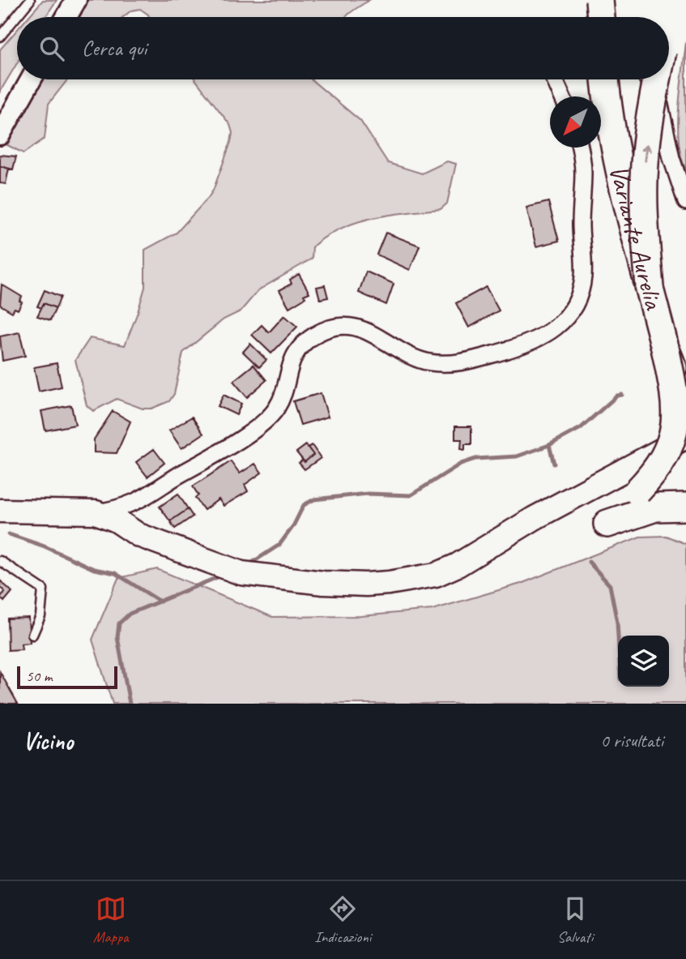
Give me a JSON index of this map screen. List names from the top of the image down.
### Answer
{
  "streets": {
    "highway": ["Variante Aurelia"]
  },
  "scale_bar": "50 m",
  "north": "bottom left",
  "page": {
    "search": "Cerca qui",
    "scale": "50 m",
    "heading": ["Vicino", "0 risultati"],
    "nav": ["Mappa", "Indicazioni", "Salvati"]
  }
}
